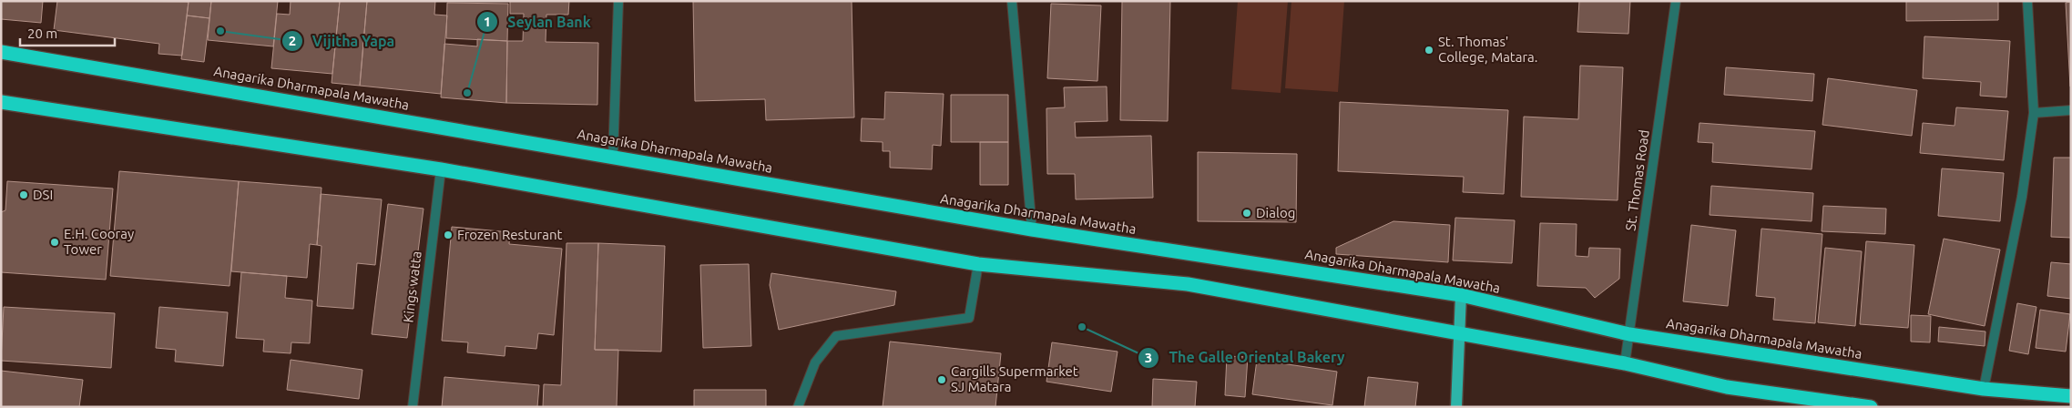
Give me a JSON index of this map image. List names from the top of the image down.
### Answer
{
  "streets": {
    "highway": ["Anagarika Dharmapala Mawatha"],
    "street": ["St. Thomas Road", "Kings watta"]
  },
  "crossings": [
    ["Anagarika Dharmapala Mawatha", "St. Thomas Road"]
  ],
  "places": [
    "Vijitha Yapa",
    "St. Thomas' College, Matara.",
    "Seylan Bank",
    "DSI",
    "Dialog",
    "Frozen Resturant",
    "E.H. Cooray Tower",
    "The Galle Oriental Bakery",
    "Cargills Supermarket SJ Matara"
  ],
  "scale_bar": "20 m"
}
